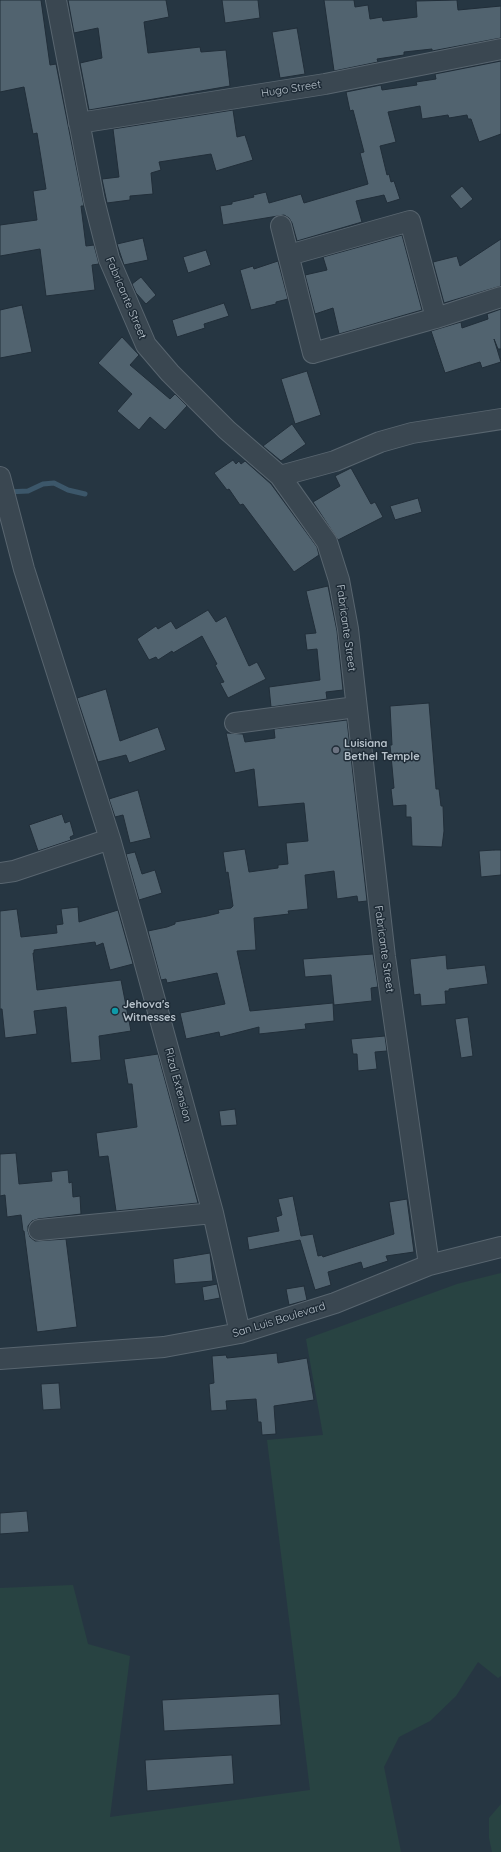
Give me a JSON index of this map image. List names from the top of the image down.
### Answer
{
  "streets": {
    "street": [
      "Hugo Street",
      "Fabricante Street",
      "Rizal Extension",
      "San Luis Boulevard"
    ]
  },
  "crossings": [
    ["Hugo Street", "Fabricante Street"],
    ["Fabricante Street", "San Luis Boulevard"],
    ["Rizal Extension", "San Luis Boulevard"]
  ],
  "places": ["Luisiana Bethel Temple", "Jehova's Witnesses"]
}
